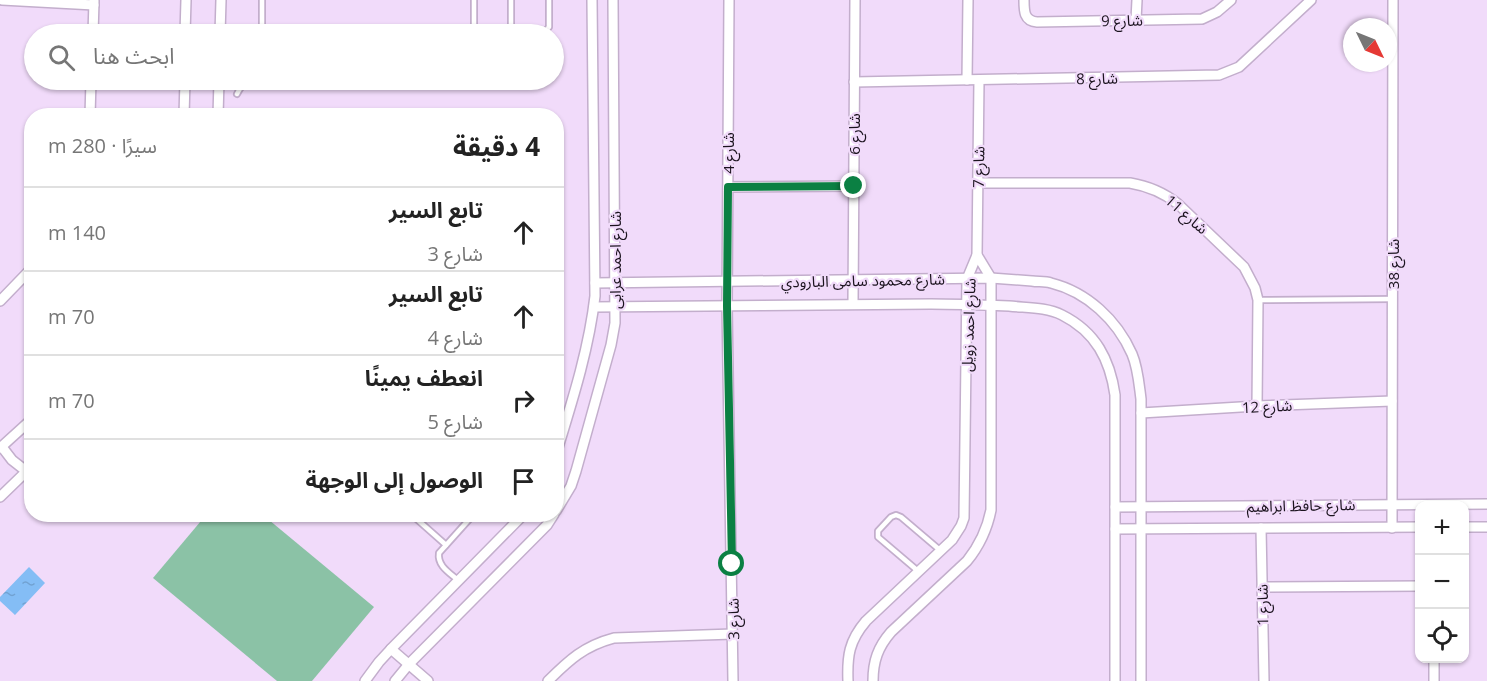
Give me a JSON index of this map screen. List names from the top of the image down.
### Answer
{
  "streets": {
    "street": [
      "شارع 9",
      "شارع 8",
      "شارع 6",
      "شارع 4",
      "شارع 7",
      "شارع 11",
      "شارع احمد عرابى",
      "شارع 38",
      "شارع محمود سامى البارودي",
      "شارع احمد زويل",
      "شارع 12",
      "شارع حافظ ابراهيم",
      "شارع 1",
      "شارع 3"
    ]
  },
  "crossings": [
    ["شارع 8", "شارع 6"],
    ["شارع 8", "شارع 7"],
    ["شارع 6", "شارع محمود سامى البارودي"],
    ["شارع 4", "شارع محمود سامى البارودي"],
    ["شارع 4", "شارع 3"],
    ["شارع 7", "شارع 11"],
    ["شارع 7", "شارع احمد زويل"],
    ["شارع 11", "شارع 12"],
    ["شارع احمد عرابى", "شارع محمود سامى البارودي"],
    ["شارع 38", "شارع 12"],
    ["شارع 38", "شارع حافظ ابراهيم"],
    ["شارع محمود سامى البارودي", "شارع احمد زويل"],
    ["شارع محمود سامى البارودي", "شارع 12"],
    ["شارع محمود سامى البارودي", "شارع حافظ ابراهيم"],
    ["شارع محمود سامى البارودي", "شارع 3"],
    ["شارع حافظ ابراهيم", "شارع 1"]
  ],
  "north": "bottom right",
  "page": {
    "search": "ابحث هنا",
    "heading": ["4 دقيقة", "سيرًا · 280 m"],
    "list": [
      ["تابع السير", "شارع 3", "140 m"],
      ["تابع السير", "شارع 4", "70 m"],
      ["انعطف يمينًا", "شارع 5", "70 m"],
      "الوصول إلى الوجهة"
    ],
    "map_buttons": ["+", "−"]
  }
}
